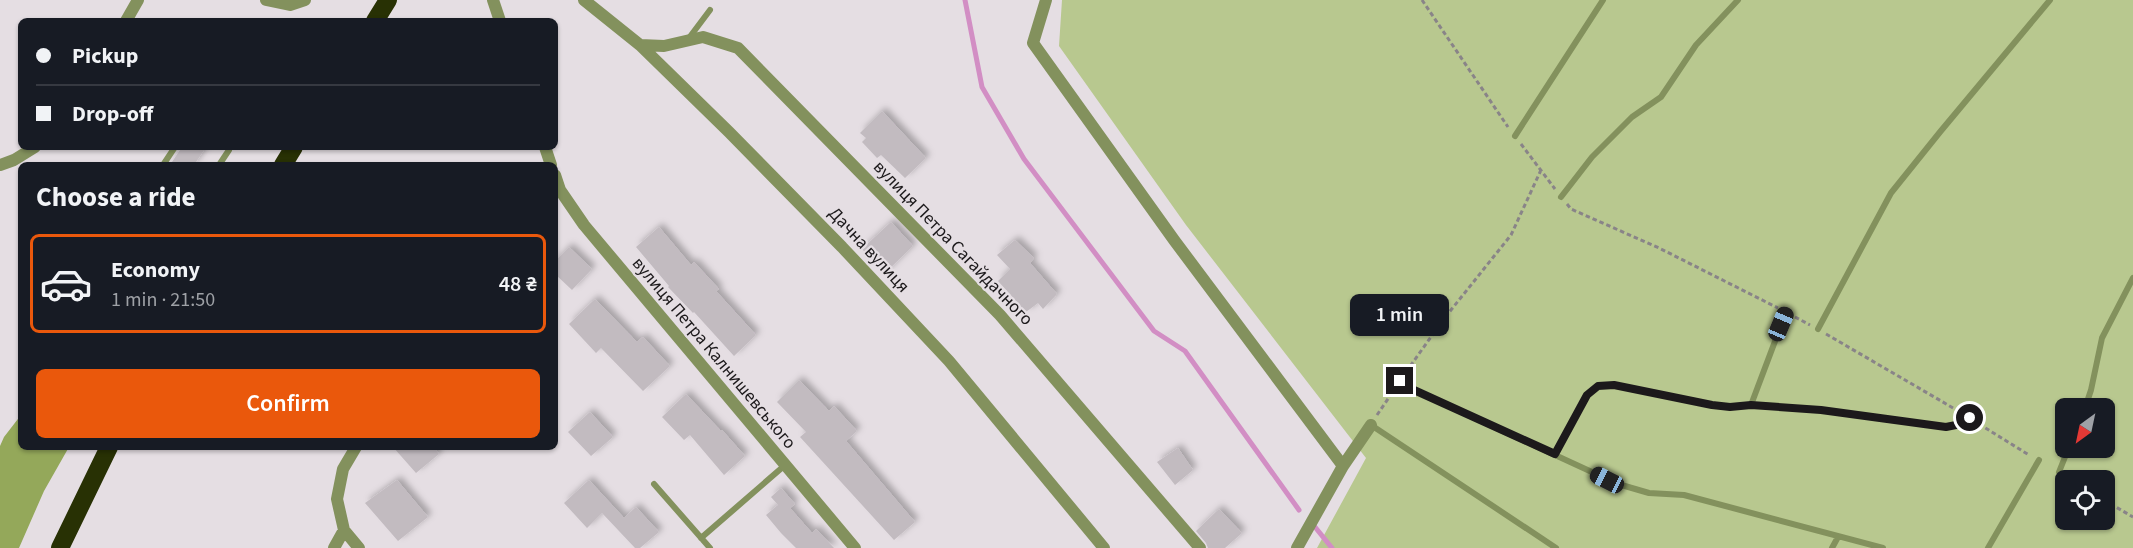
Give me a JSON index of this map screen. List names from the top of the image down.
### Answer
{
  "streets": {
    "street": ["вулиця Петра Сагайдачного", "Дачна вулиця", "вулиця Петра Калнишевського"]
  },
  "crossings": [
    ["вулиця Петра Сагайдачного", "Дачна вулиця"]
  ],
  "north": "bottom left",
  "page": {
    "banner": ["Pickup", "Drop-off"],
    "heading": "Choose a ride",
    "list": [
      {
        "name": "Economy",
        "note": "1 min · 21:50",
        "value": "48 ₴"
      }
    ],
    "bubble": "1 min",
    "buttons": "Confirm"
  }
}
